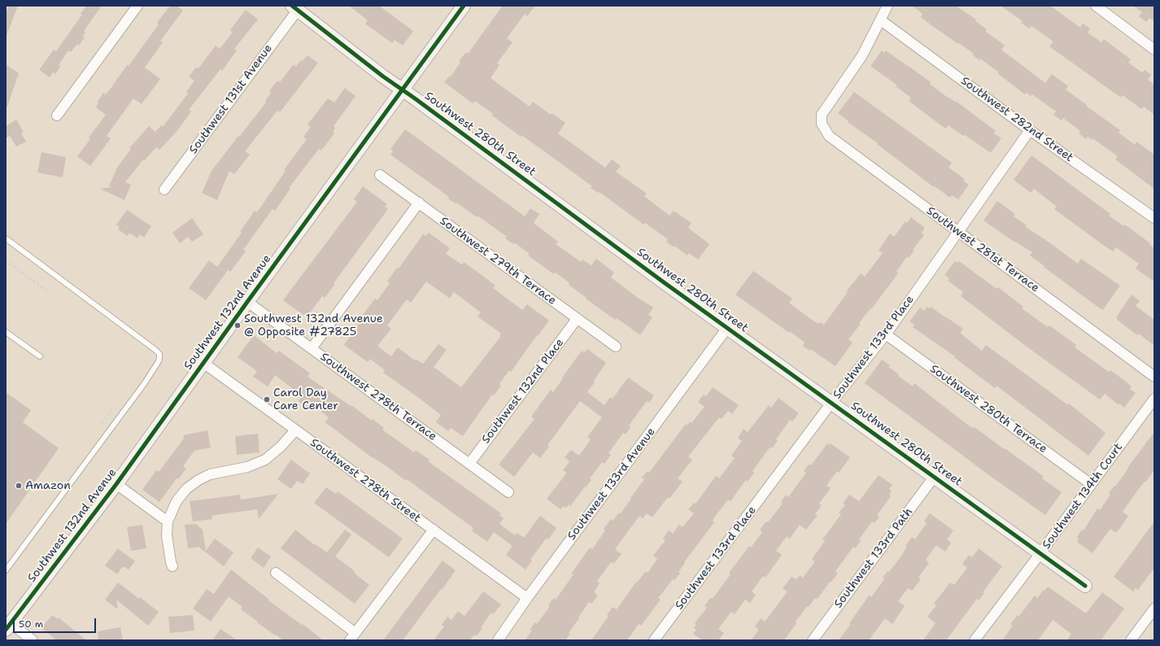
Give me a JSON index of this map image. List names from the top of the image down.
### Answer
{
  "streets": {
    "street": [
      "Southwest 131st Avenue",
      "Southwest 282nd Street",
      "Southwest 280th Street",
      "Southwest 281st Terrace",
      "Southwest 279th Terrace",
      "Southwest 132nd Avenue",
      "Southwest 133rd Place",
      "Southwest 132nd Place",
      "Southwest 278th Terrace",
      "Southwest 280th Terrace",
      "Southwest 278th Street",
      "Southwest 133rd Avenue",
      "Southwest 134th Court",
      "Southwest 133rd Path"
    ]
  },
  "crossings": [
    ["Southwest 131st Avenue", "Southwest 280th Street"],
    ["Southwest 282nd Street", "Southwest 281st Terrace"],
    ["Southwest 282nd Street", "Southwest 133rd Place"],
    ["Southwest 280th Street", "Southwest 132nd Avenue"],
    ["Southwest 280th Street", "Southwest 133rd Place"],
    ["Southwest 280th Street", "Southwest 133rd Avenue"],
    ["Southwest 280th Street", "Southwest 134th Court"],
    ["Southwest 280th Street", "Southwest 133rd Path"],
    ["Southwest 281st Terrace", "Southwest 133rd Place"],
    ["Southwest 279th Terrace", "Southwest 132nd Place"],
    ["Southwest 132nd Avenue", "Southwest 278th Terrace"],
    ["Southwest 132nd Avenue", "Southwest 278th Street"],
    ["Southwest 133rd Place", "Southwest 280th Terrace"],
    ["Southwest 132nd Place", "Southwest 278th Terrace"],
    ["Southwest 280th Terrace", "Southwest 134th Court"],
    ["Southwest 278th Street", "Southwest 133rd Avenue"]
  ],
  "places": ["Southwest 132nd Avenue @ Opposite #27825", "Carol Day Care Center", "Amazon"],
  "scale_bar": "50 m"
}
